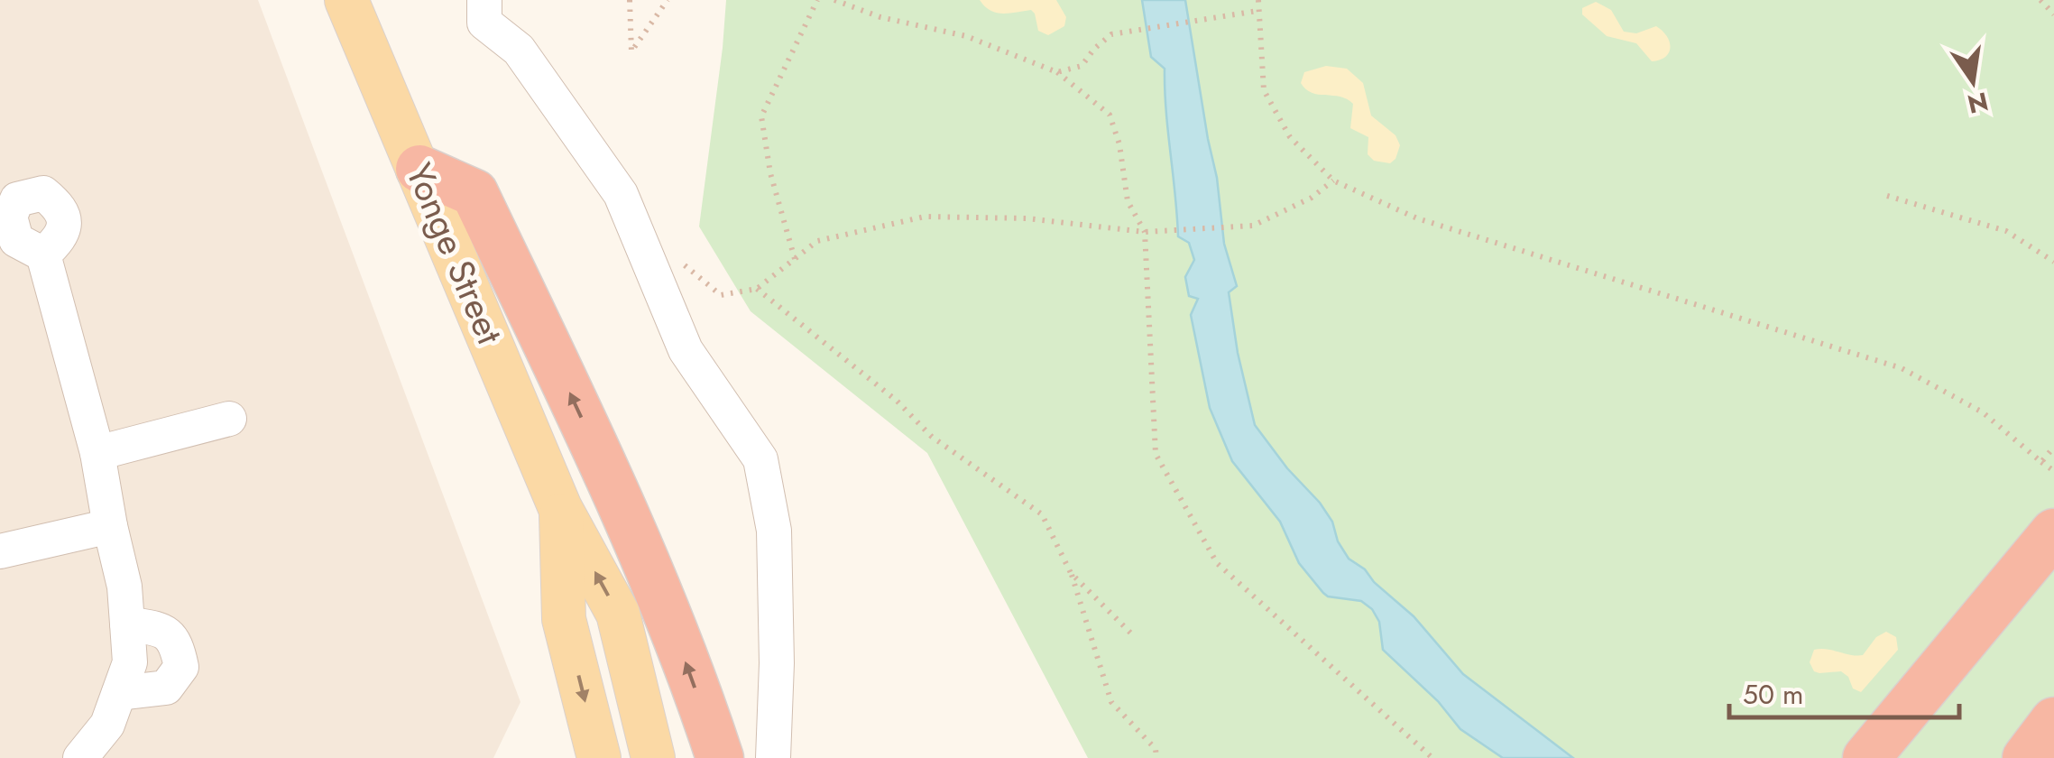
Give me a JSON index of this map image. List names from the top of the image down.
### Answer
{
  "streets": {
    "main road": ["Yonge Street"]
  },
  "scale_bar": "50 m",
  "north": "bottom"
}
